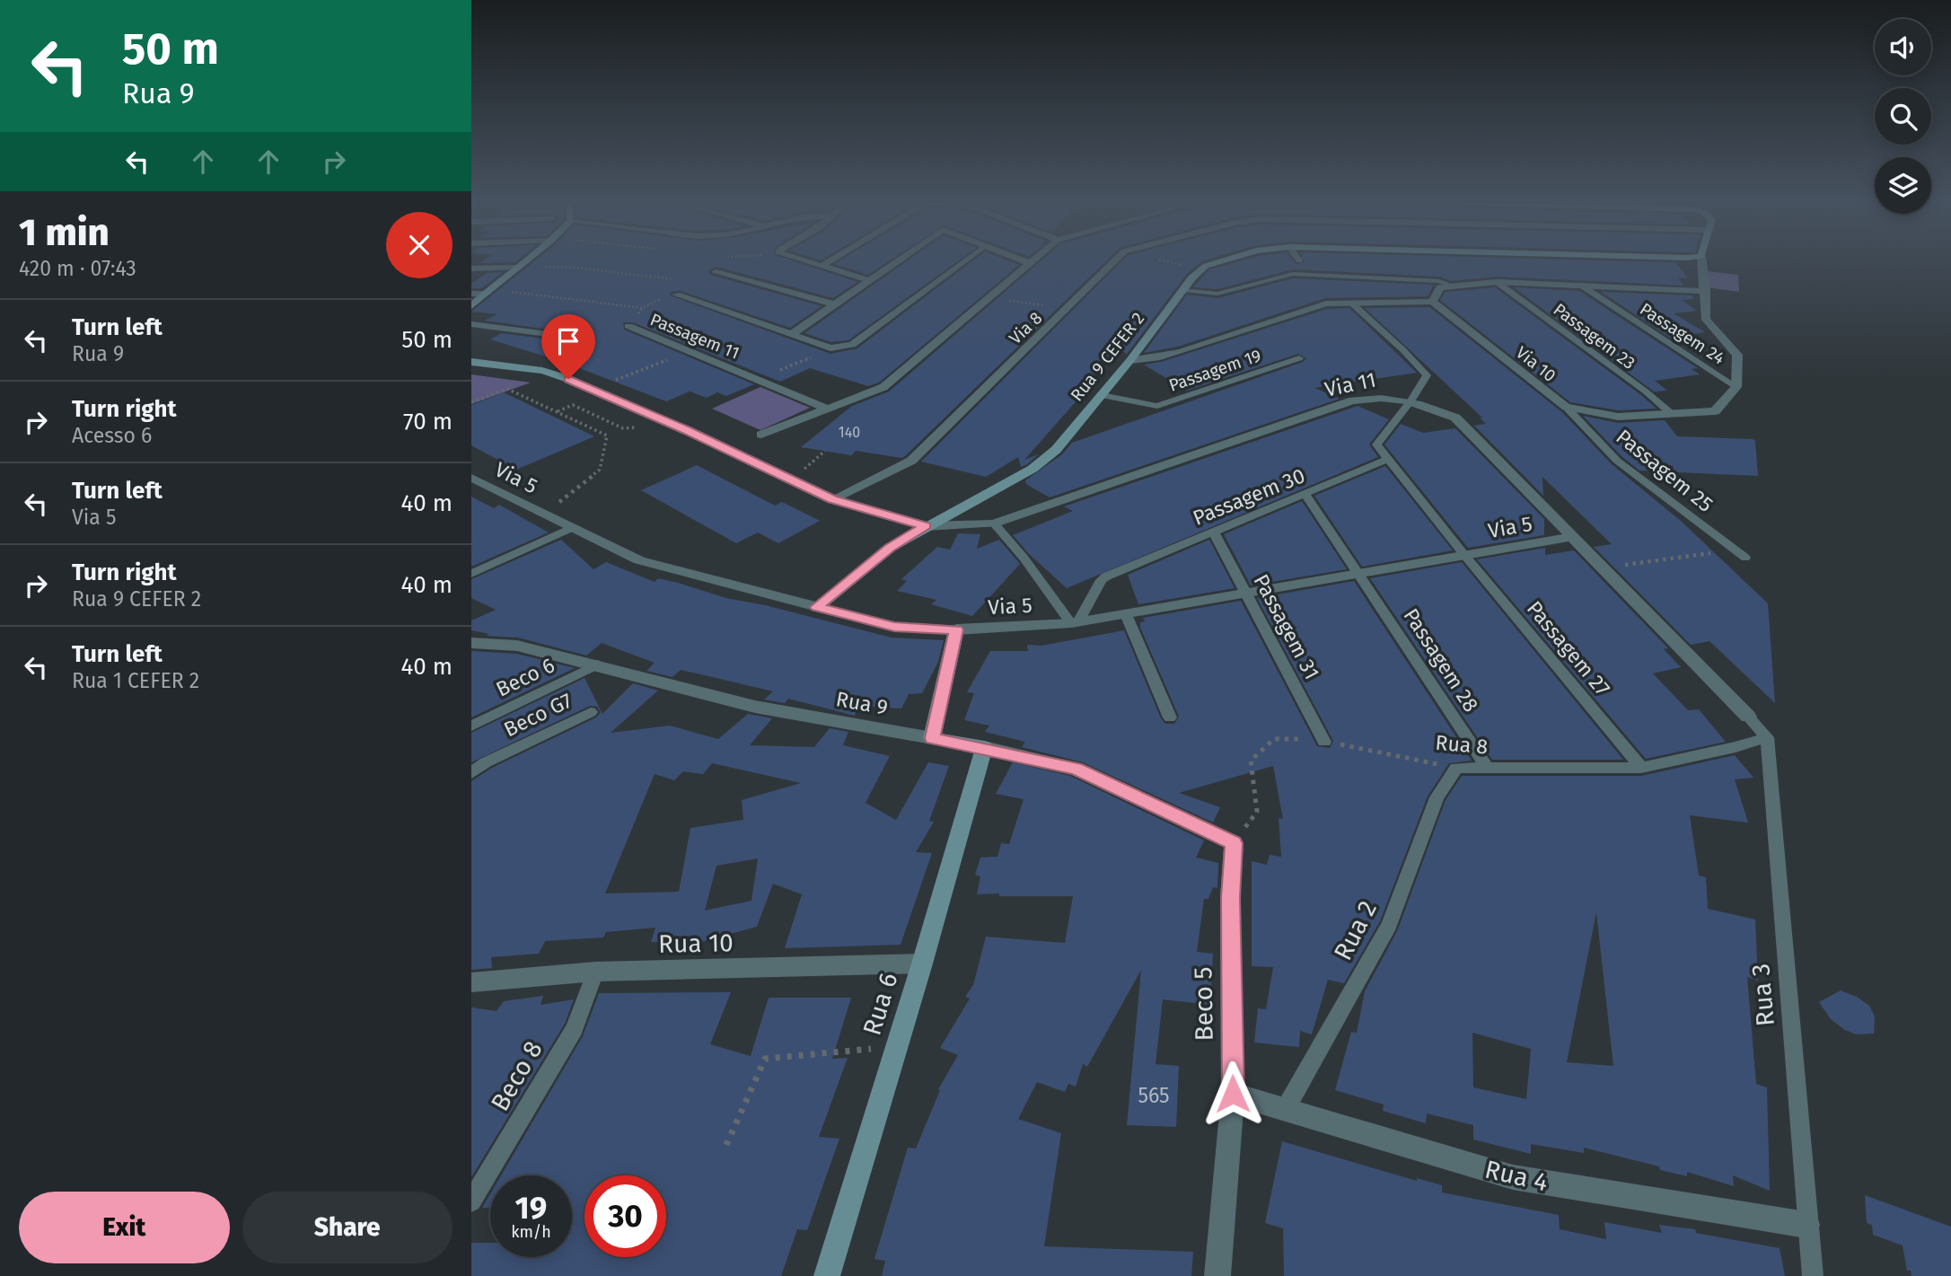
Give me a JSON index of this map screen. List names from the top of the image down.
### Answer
{
  "streets": {
    "street": [
      "Via 8",
      "Passagem 11",
      "Rua 9 CEFER 2",
      "Via 10",
      "Via 11",
      "Via 5",
      "Rua 9",
      "Rua 10",
      "Rua 6",
      "Beco 5",
      "Rua 4"
    ],
    "lane": [
      "Passagem 24",
      "Passagem 23",
      "Passagem 19",
      "Passagem 25",
      "Passagem 30",
      "Passagem 31",
      "Passagem 27",
      "Passagem 28",
      "Beco 6",
      "Beco G7",
      "Rua 8",
      "Rua 2",
      "Rua 3",
      "Beco 8"
    ]
  },
  "crossings": [
    ["Passagem 24", "Via 10"],
    ["Passagem 23", "Via 10"],
    ["Rua 9 CEFER 2", "Passagem 19"],
    ["Rua 9 CEFER 2", "Via 11"],
    ["Rua 9 CEFER 2", "Via 5"],
    ["Via 10", "Passagem 25"],
    ["Via 11", "Via 5"],
    ["Via 5", "Passagem 30"],
    ["Via 5", "Passagem 31"],
    ["Via 5", "Passagem 27"],
    ["Via 5", "Passagem 28"],
    ["Passagem 30", "Passagem 31"],
    ["Passagem 30", "Passagem 27"],
    ["Passagem 30", "Passagem 28"],
    ["Passagem 31", "Rua 8"],
    ["Passagem 27", "Rua 8"],
    ["Passagem 28", "Rua 8"],
    ["Beco 6", "Rua 9"],
    ["Rua 9", "Rua 8"],
    ["Rua 9", "Rua 6"],
    ["Rua 9", "Beco 5"],
    ["Rua 8", "Rua 2"],
    ["Rua 8", "Rua 3"],
    ["Rua 8", "Beco 5"],
    ["Rua 2", "Rua 4"],
    ["Rua 10", "Rua 6"],
    ["Rua 10", "Beco 8"],
    ["Rua 3", "Rua 4"],
    ["Beco 5", "Rua 4"]
  ],
  "house_numbers": ["140", "565"],
  "page": {
    "turn": ["50 m", "Rua 9"],
    "heading": ["1 min", "420 m · 07:43"],
    "list": [
      {
        "name": "Turn left",
        "note": "Rua 9",
        "value": "50 m"
      },
      {
        "name": "Turn right",
        "note": "Acesso 6",
        "value": "70 m"
      },
      {
        "name": "Turn left",
        "note": "Via 5",
        "value": "40 m"
      },
      {
        "name": "Turn right",
        "note": "Rua 9 CEFER 2",
        "value": "40 m"
      },
      {
        "name": "Turn left",
        "note": "Rua 1 CEFER 2",
        "value": "40 m"
      }
    ],
    "speed": "19 km/h",
    "limit": "30",
    "buttons": ["Exit", "Share"]
  }
}
